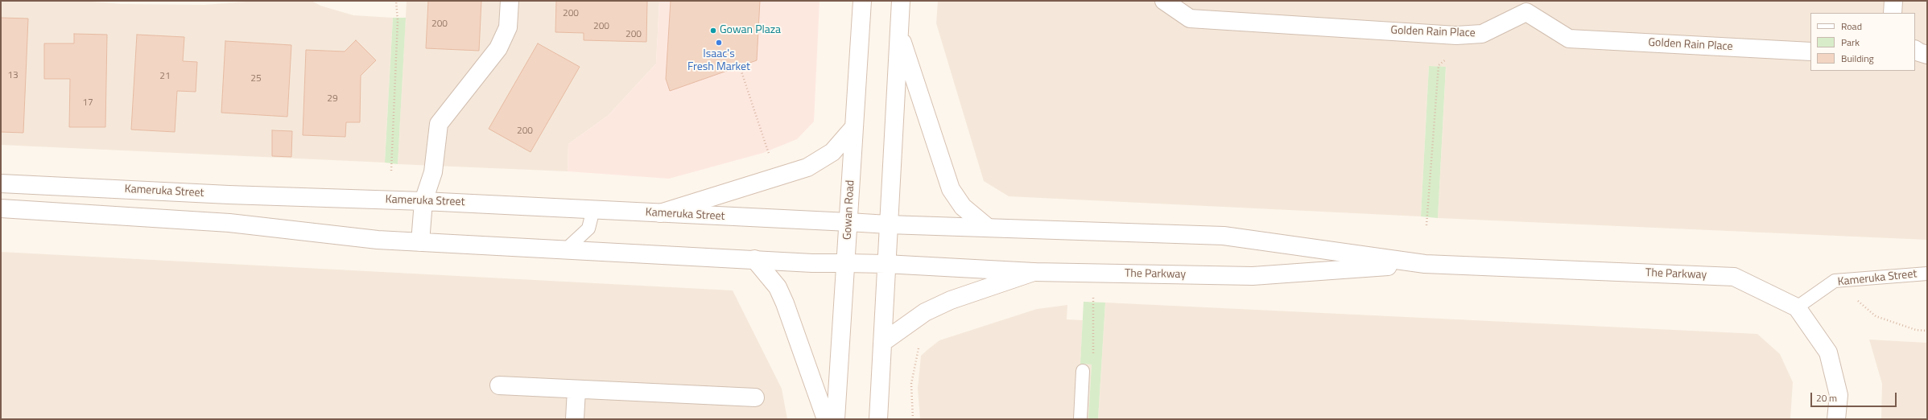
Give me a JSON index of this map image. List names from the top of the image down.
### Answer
{
  "streets": {
    "street": [
      "Golden Rain Place",
      "Kameruka Street",
      "Gowan Road",
      "The Parkway"
    ]
  },
  "crossings": [
    ["Kameruka Street", "Gowan Road"],
    ["Kameruka Street", "The Parkway"],
    ["Gowan Road", "The Parkway"]
  ],
  "places": ["Gowan Plaza", "Isaac's Fresh Market"],
  "house_numbers": [
    "200",
    "200",
    "200",
    "200",
    "13",
    "21",
    "25",
    "29",
    "17",
    "200"
  ],
  "legend": ["Road", "Park", "Building"],
  "scale_bar": "20 m"
}
